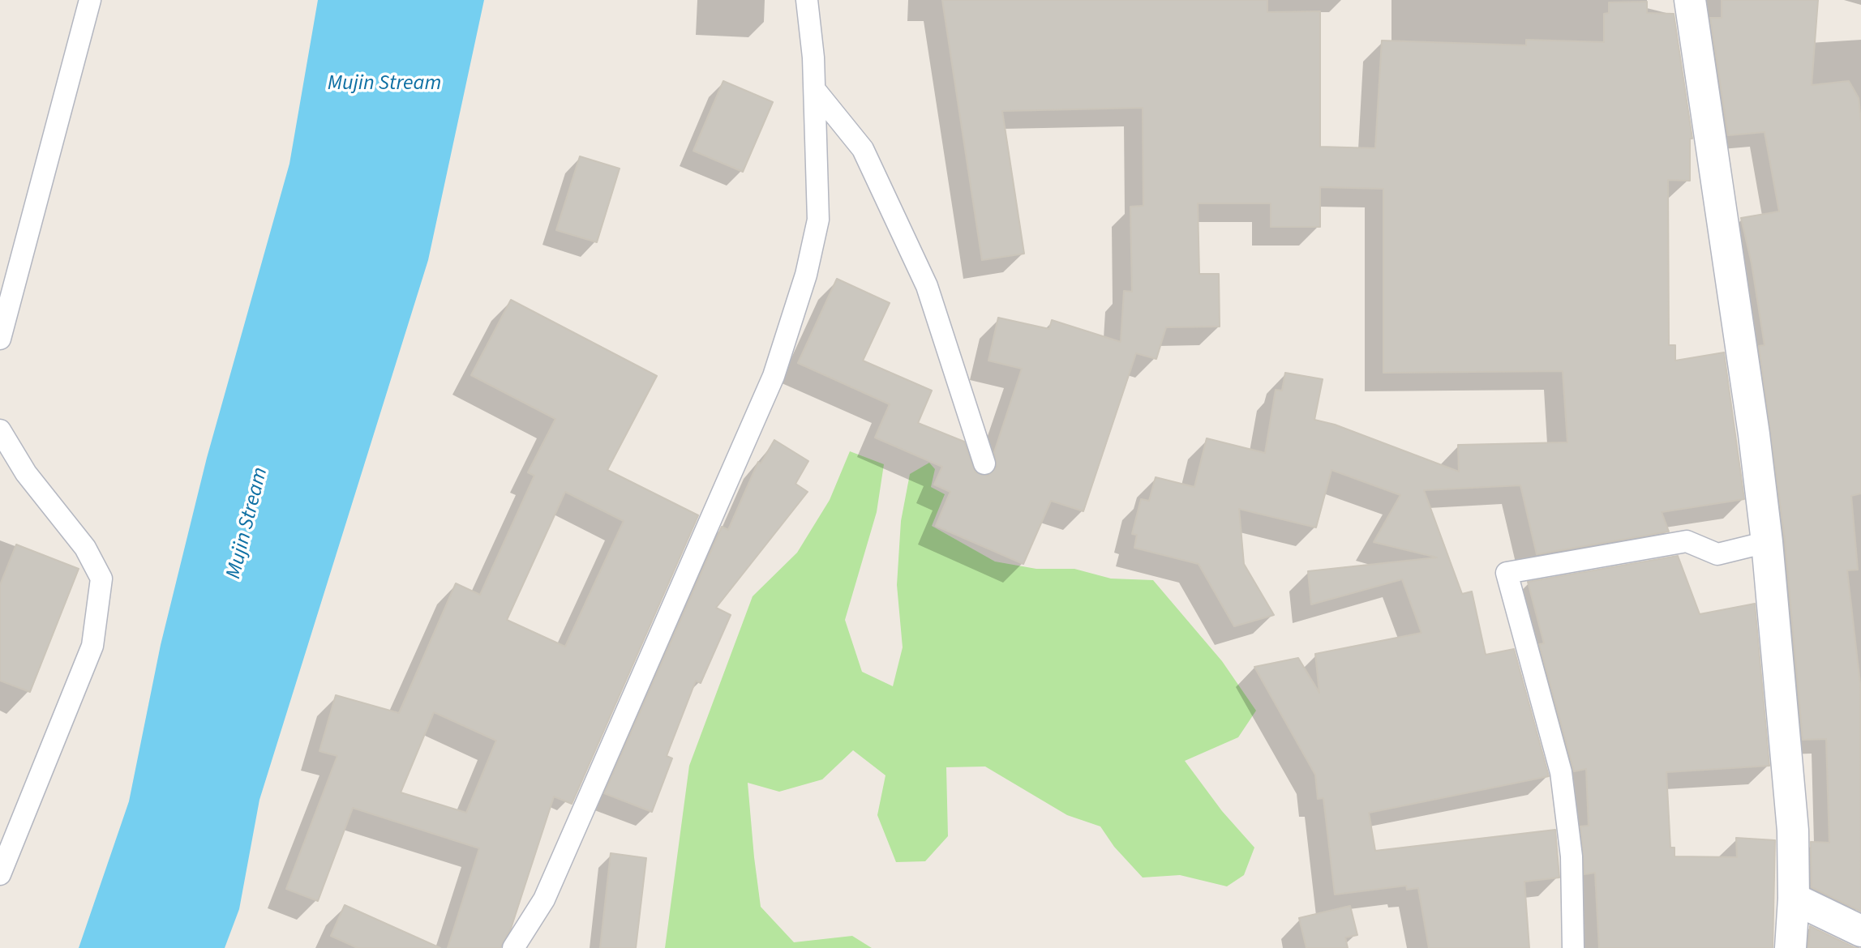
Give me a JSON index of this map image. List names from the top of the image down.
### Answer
{
  "water": ["Mujin Stream"]
}
